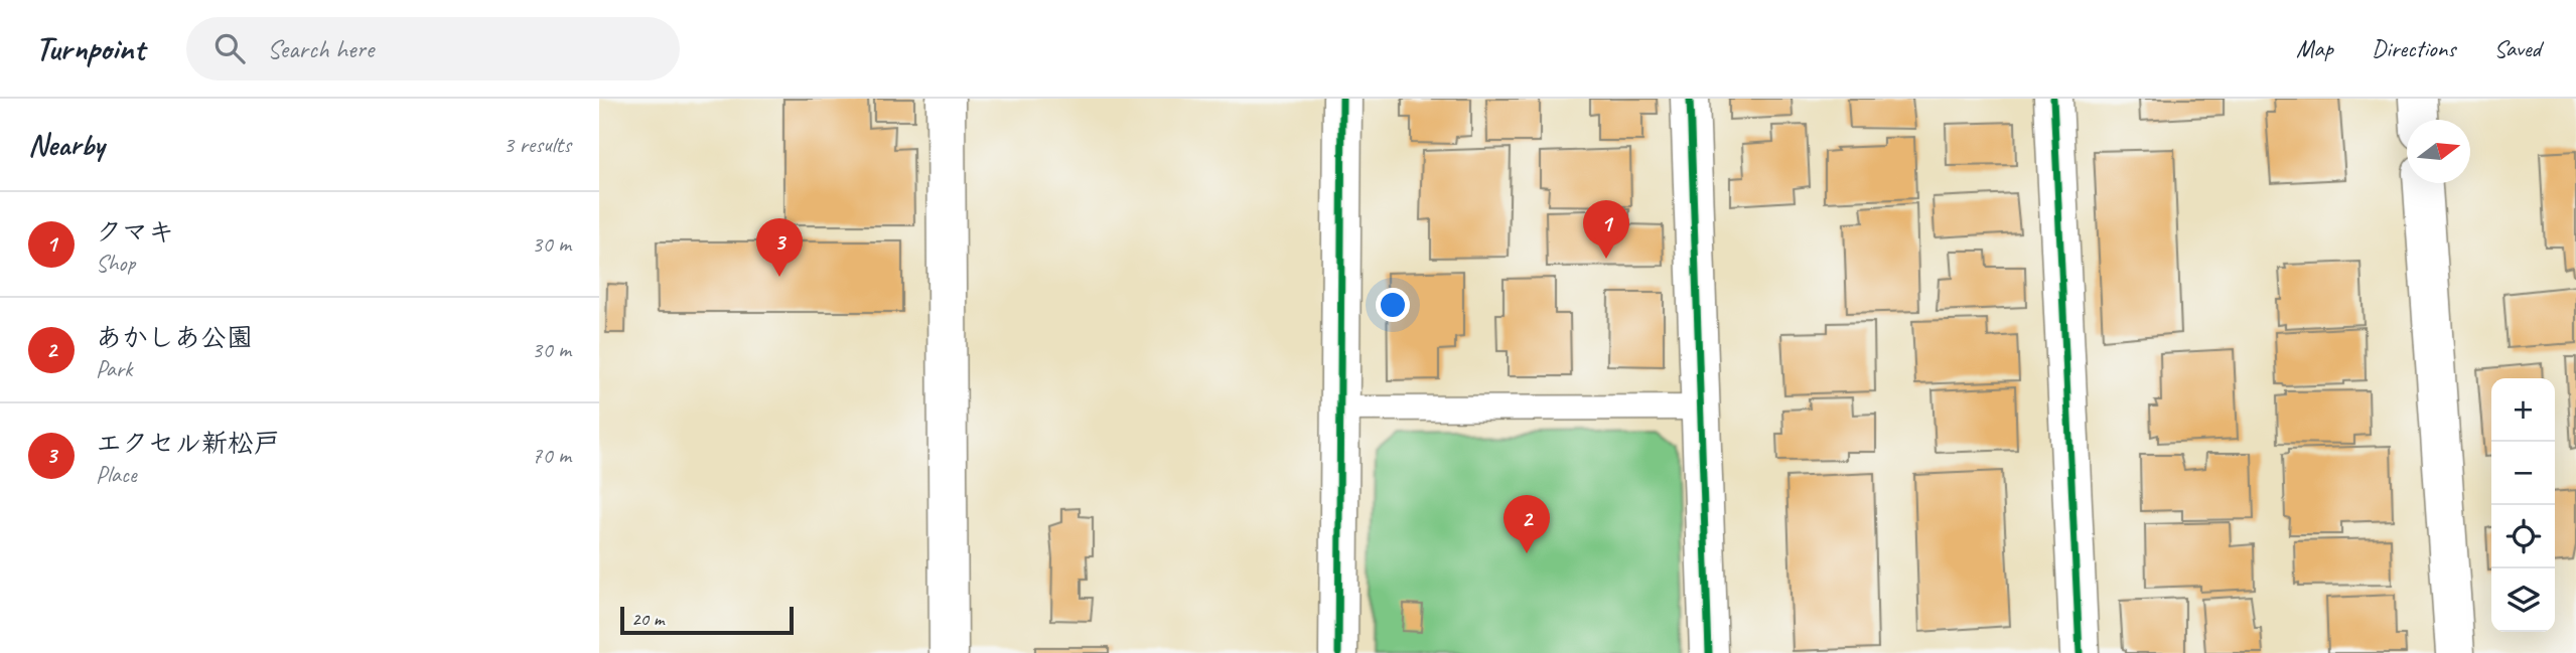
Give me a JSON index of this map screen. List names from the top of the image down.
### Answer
{
  "scale_bar": "20 m",
  "north": "right",
  "page": {
    "header": "Turnpoint",
    "search": "Search here",
    "nav": ["Map", "Directions", "Saved"],
    "heading": ["Nearby", "3 results"],
    "list": [
      {
        "mark": "1",
        "name": "クマキ",
        "note": "Shop",
        "value": "30 m"
      },
      {
        "mark": "2",
        "name": "あかしあ公園",
        "note": "Park",
        "value": "30 m"
      },
      {
        "mark": "3",
        "name": "エクセル新松戸",
        "note": "Place",
        "value": "70 m"
      }
    ],
    "pins": ["1", "3", "2"],
    "map_buttons": ["+", "−"],
    "scale": "20 m"
  }
}
